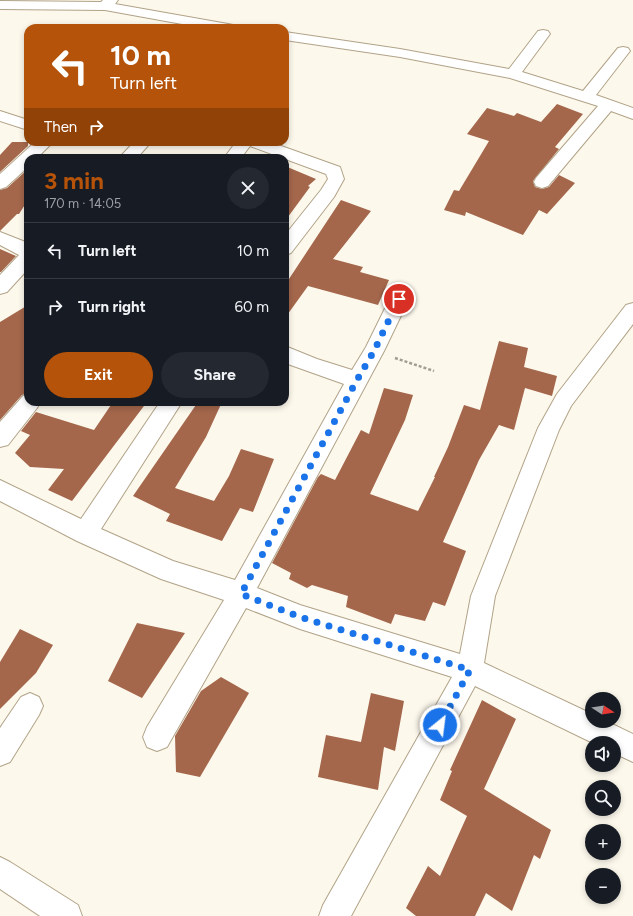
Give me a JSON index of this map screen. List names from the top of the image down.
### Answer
{
  "north": "right",
  "page": {
    "turn": ["10 m", "Turn left"],
    "then": "Then",
    "heading": ["3 min", "170 m · 14:05"],
    "list": [
      {
        "name": "Turn left",
        "value": "10 m"
      },
      {
        "name": "Turn right",
        "value": "60 m"
      }
    ],
    "buttons": ["Exit", "Share"],
    "map_buttons": ["+", "−"]
  }
}
